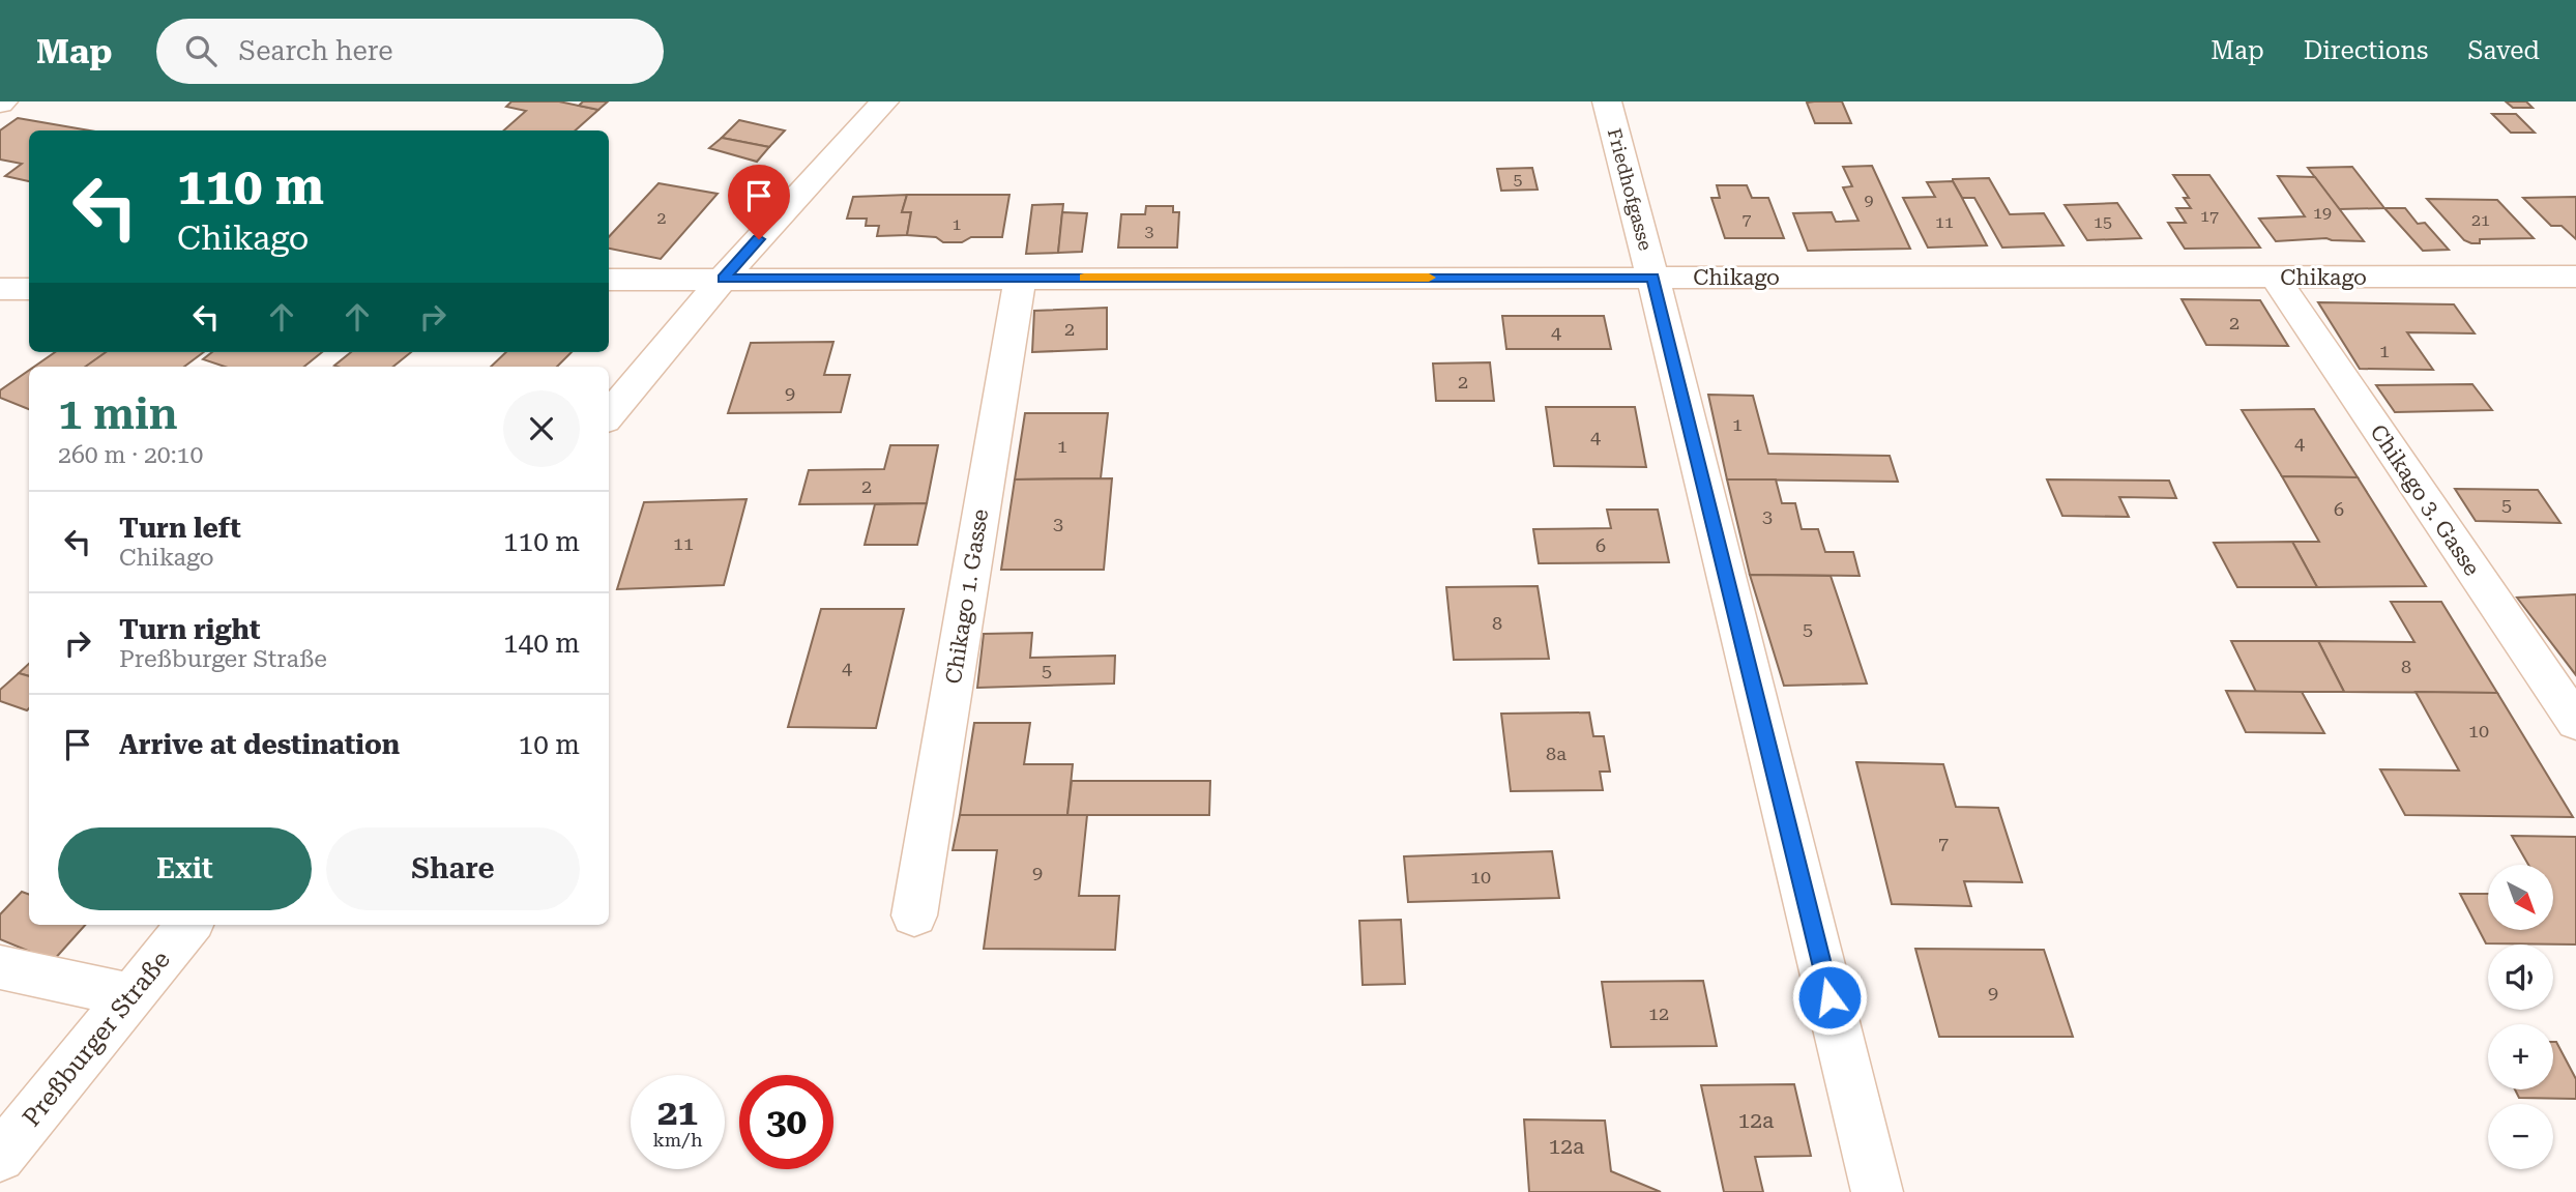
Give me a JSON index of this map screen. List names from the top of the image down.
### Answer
{
  "streets": {
    "street": [
      "Friedhofgasse",
      "Chikago",
      "Chikago 3. Gasse",
      "Chikago 1. Gasse",
      "Preßburger Straße"
    ]
  },
  "crossings": [
    ["Friedhofgasse", "Chikago"],
    ["Chikago", "Chikago 3. Gasse"],
    ["Chikago", "Chikago 1. Gasse"]
  ],
  "house_numbers": [
    "5",
    "9",
    "19",
    "17",
    "2",
    "7",
    "21",
    "11",
    "15",
    "1",
    "3",
    "2",
    "2",
    "4",
    "1",
    "2",
    "9",
    "1",
    "4",
    "4",
    "1",
    "2",
    "5",
    "6",
    "3",
    "3",
    "11",
    "6",
    "8",
    "5",
    "8",
    "4",
    "5",
    "10",
    "8a",
    "7",
    "9",
    "10",
    "9",
    "12",
    "12a",
    "12a"
  ],
  "north": "bottom right",
  "page": {
    "header": "Map",
    "search": "Search here",
    "nav": ["Map", "Directions", "Saved"],
    "turn": ["110 m", "Chikago"],
    "heading": ["1 min", "260 m · 20:10"],
    "list": [
      {
        "name": "Turn left",
        "note": "Chikago",
        "value": "110 m"
      },
      {
        "name": "Turn right",
        "note": "Preßburger Straße",
        "value": "140 m"
      },
      {
        "name": "Arrive at destination",
        "value": "10 m"
      }
    ],
    "buttons": ["Exit", "Share"],
    "map_buttons": ["+", "−"],
    "speed": "21 km/h",
    "limit": "30"
  }
}
